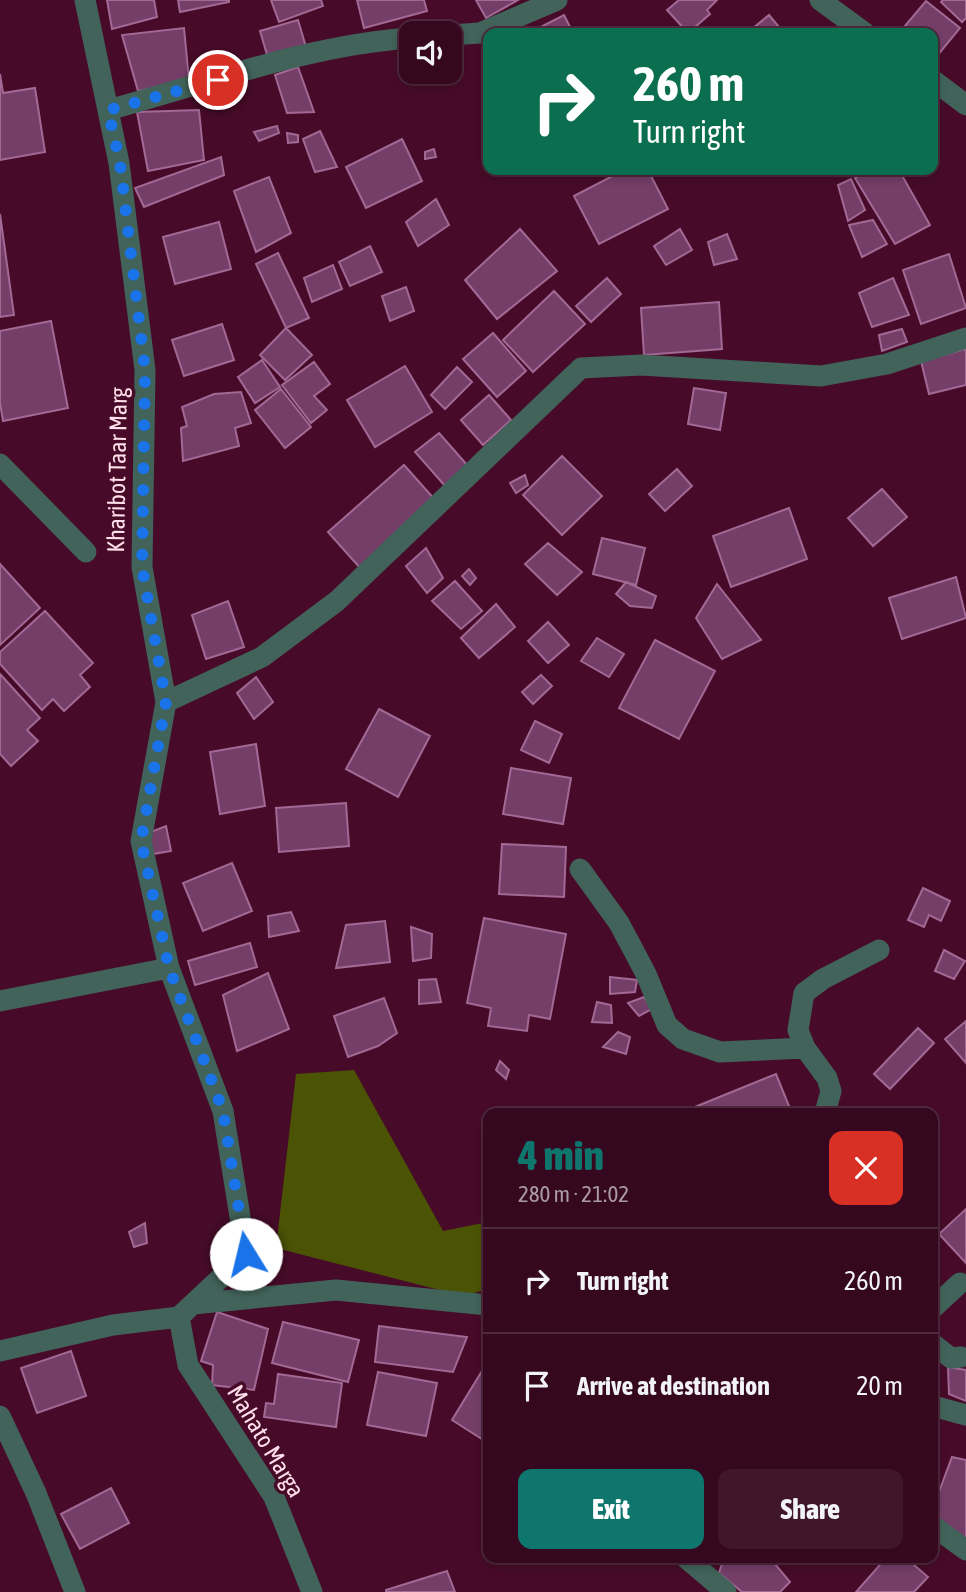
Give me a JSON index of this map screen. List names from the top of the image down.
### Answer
{
  "streets": {
    "street": ["Kharibot Taar Marg", "Mahato Marga"]
  },
  "crossings": [
    ["Kharibot Taar Marg", "Mahato Marga"]
  ],
  "page": {
    "turn": ["260 m", "Turn right"],
    "heading": ["4 min", "280 m · 21:02"],
    "list": [
      {
        "name": "Turn right",
        "value": "260 m"
      },
      {
        "name": "Arrive at destination",
        "value": "20 m"
      }
    ],
    "buttons": ["Exit", "Share"]
  }
}
